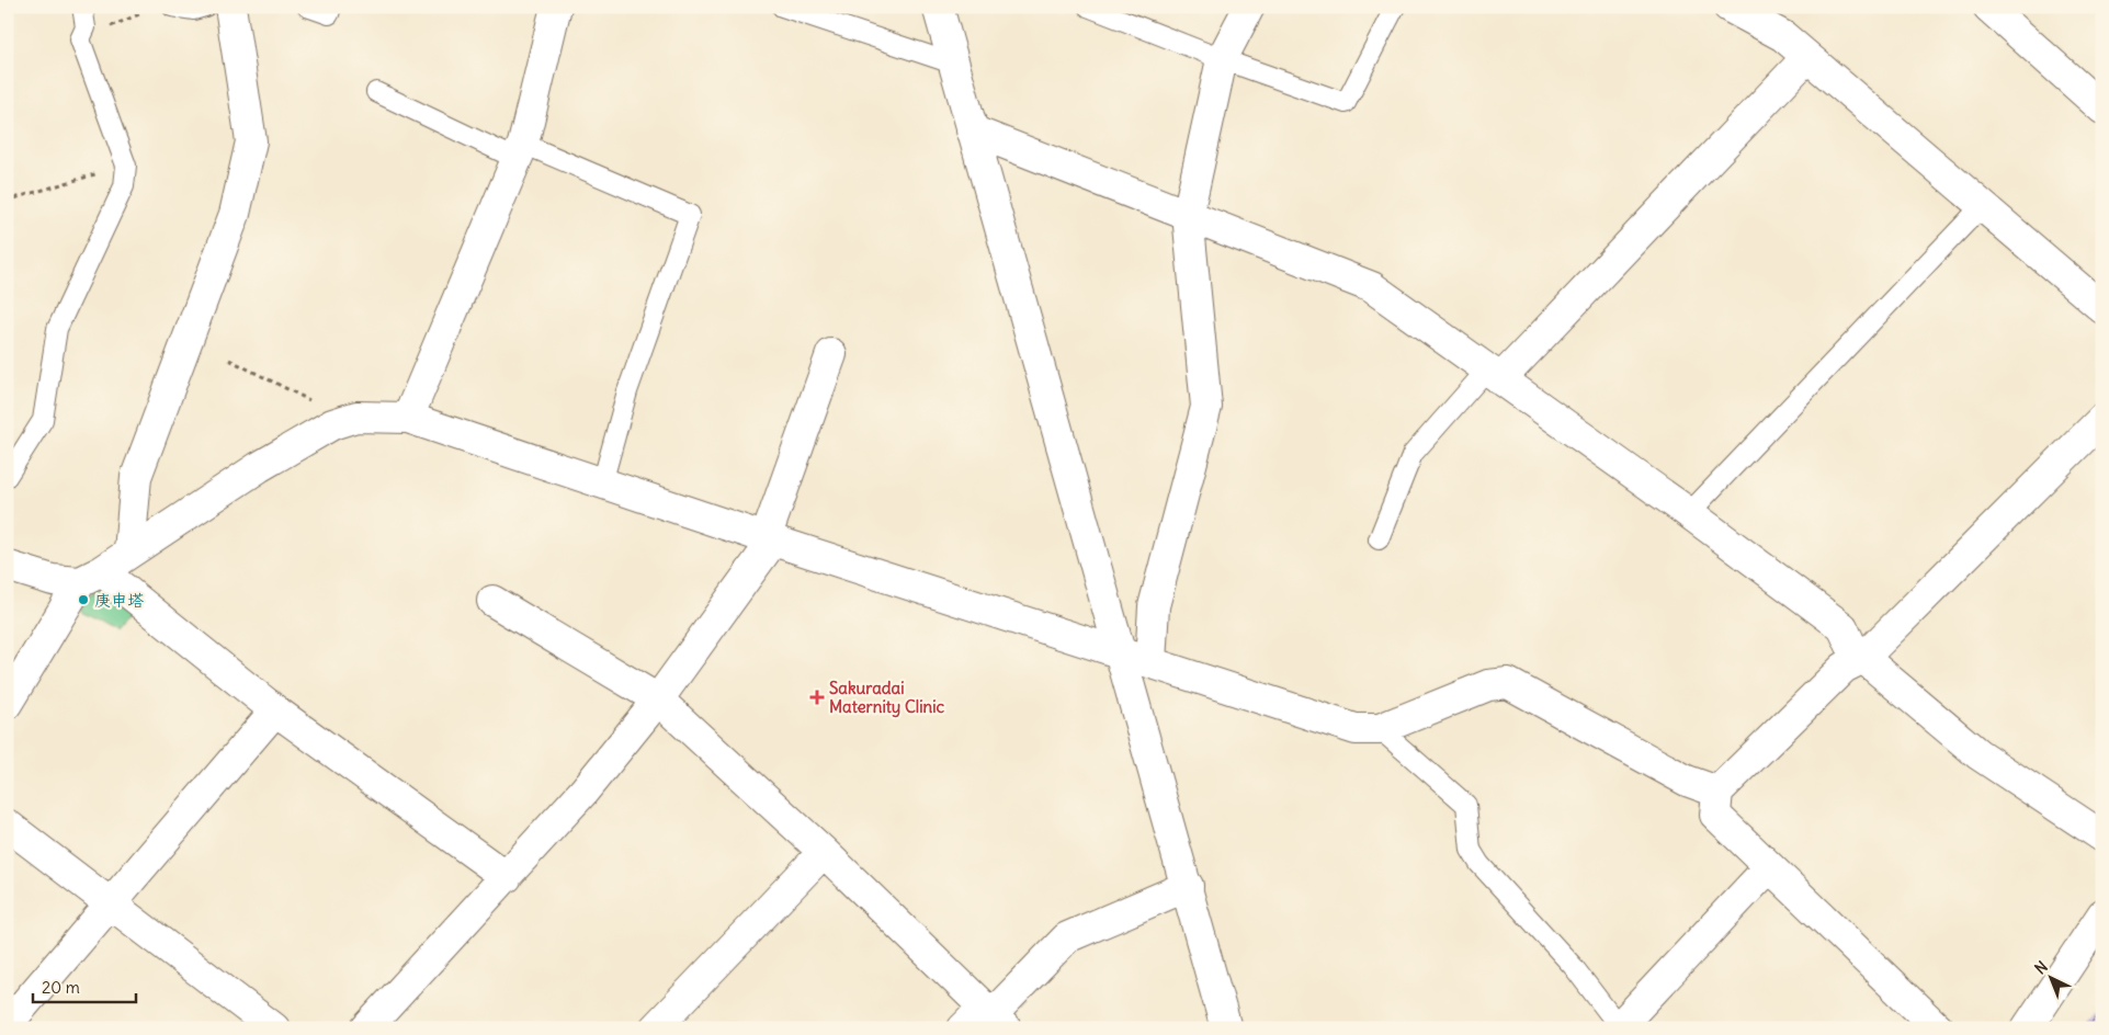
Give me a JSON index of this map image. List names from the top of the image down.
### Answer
{
  "places": {
    "other": ["庚申塔"],
    "health": ["Sakuradai Maternity Clinic"]
  },
  "scale_bar": "20 m",
  "north": "top left"
}
